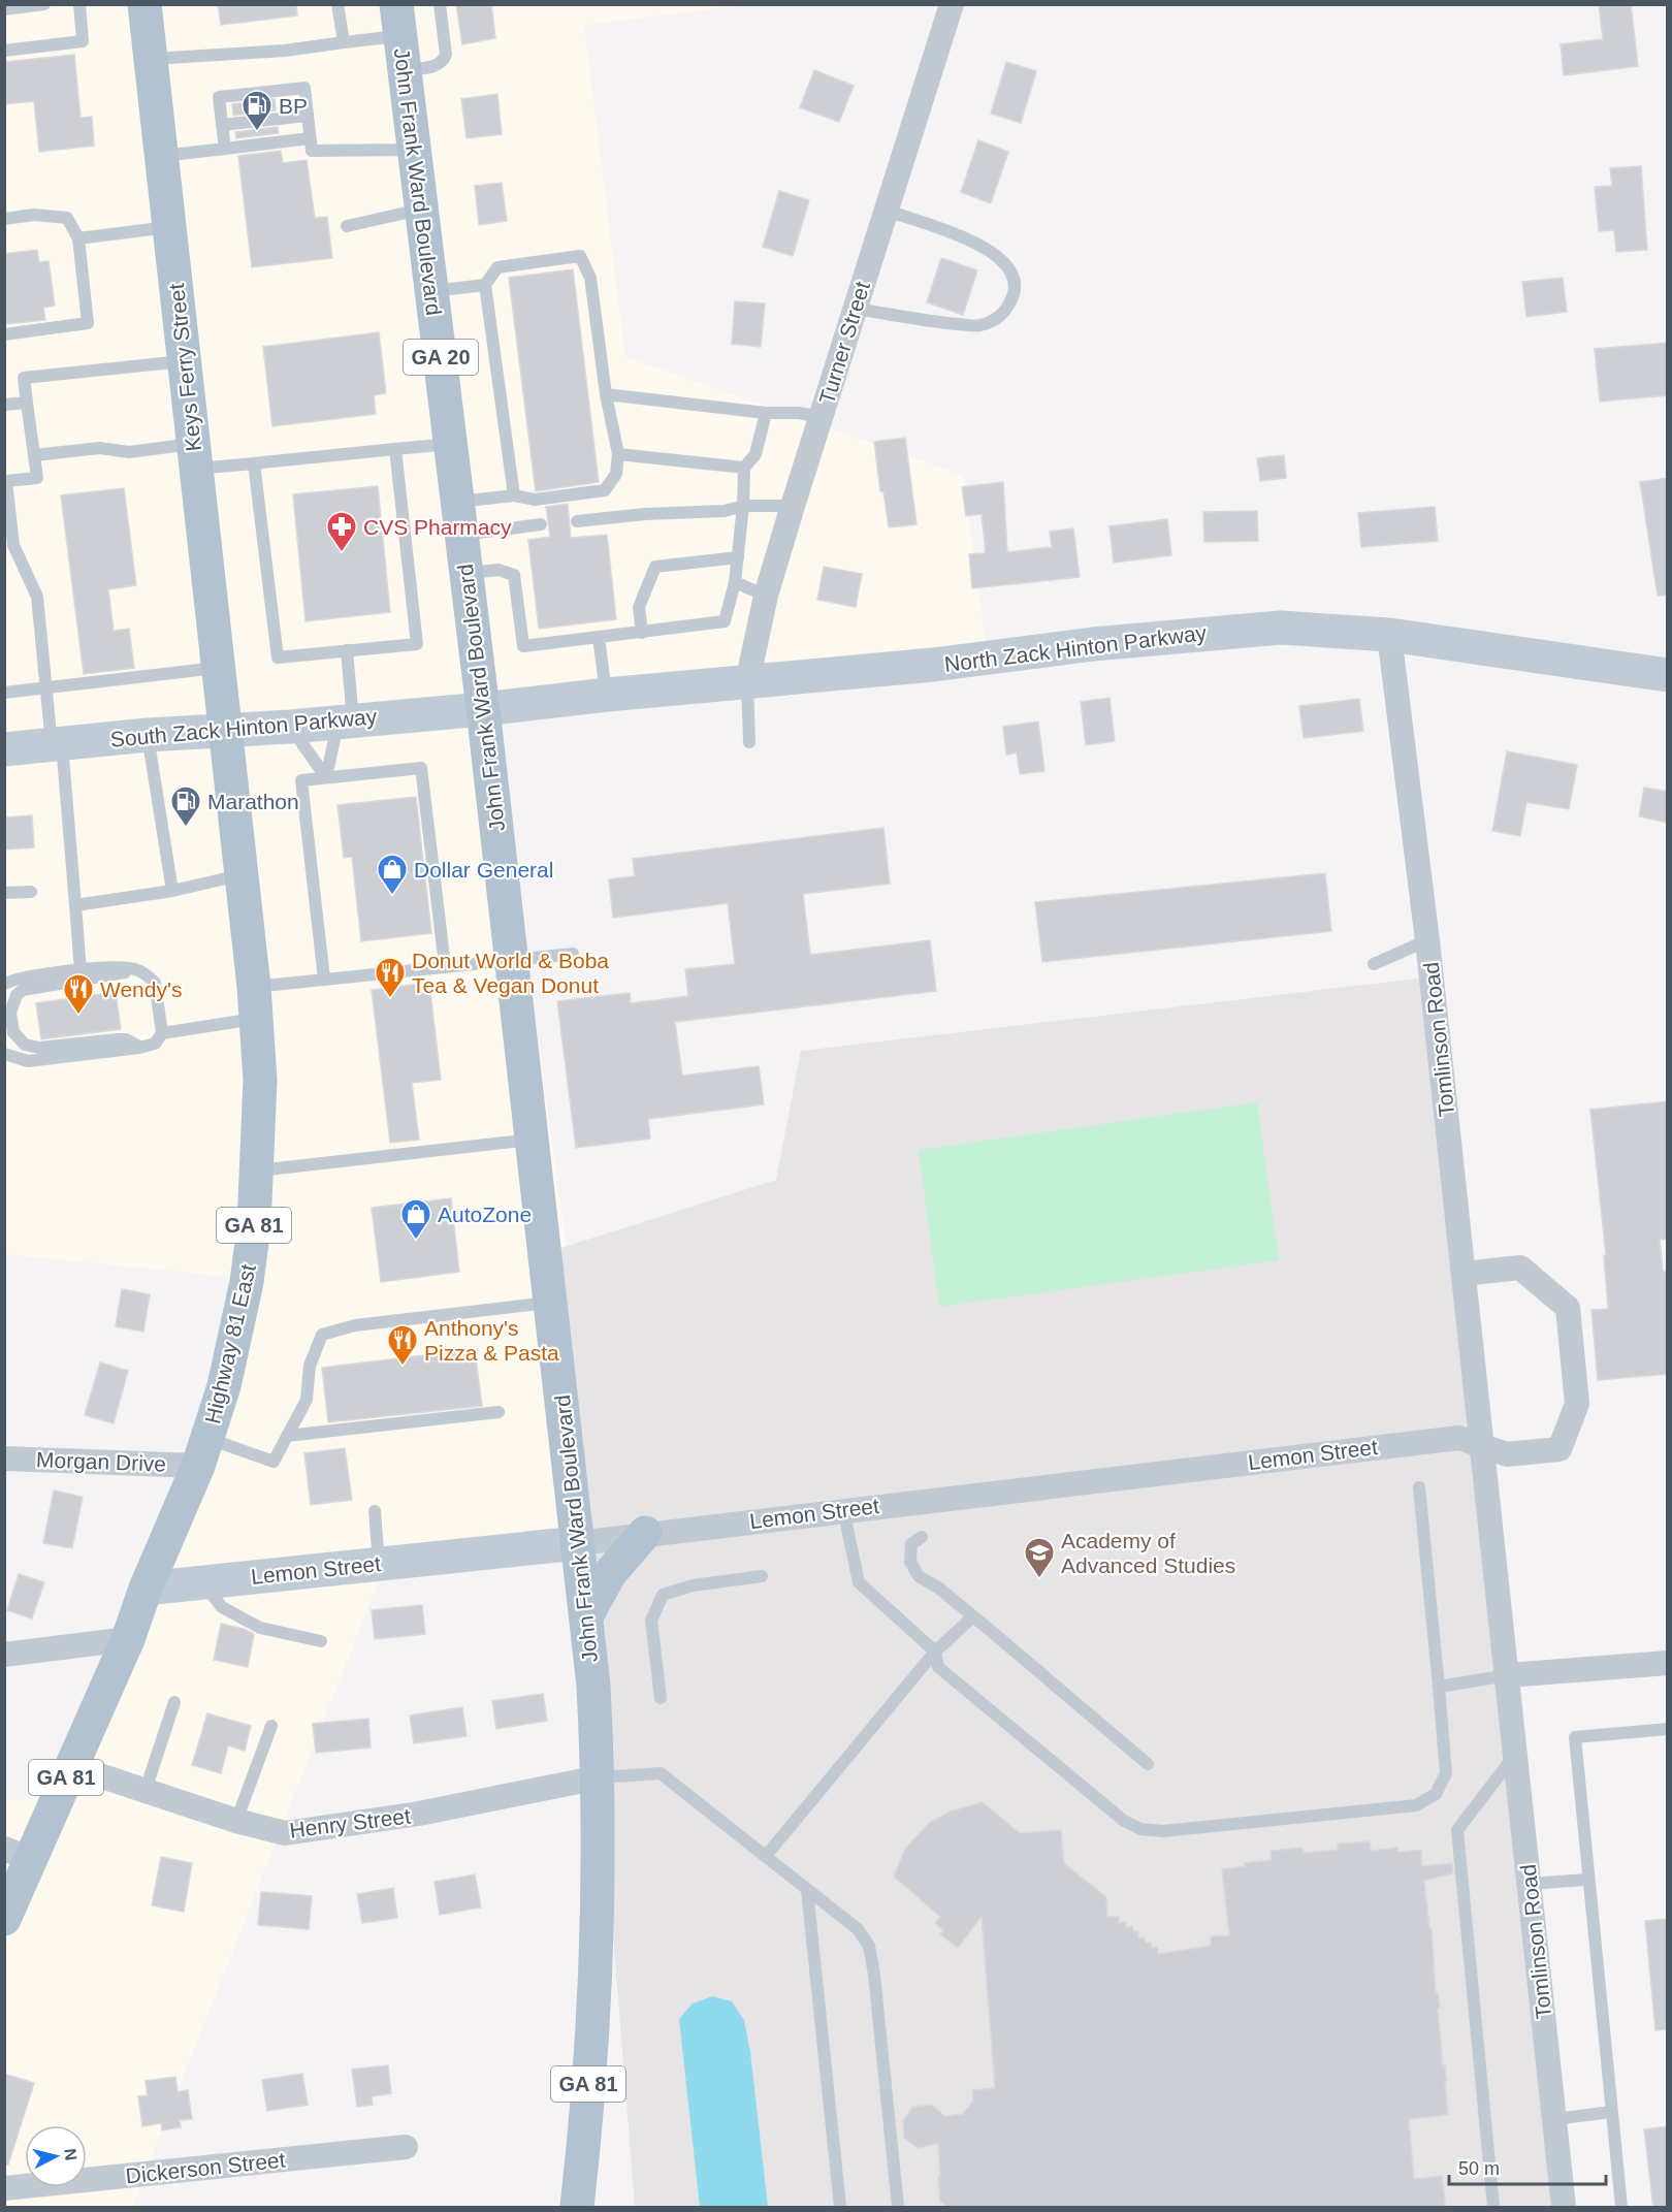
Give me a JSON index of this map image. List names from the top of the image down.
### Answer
{
  "streets": {
    "main road": [
      "John Frank Ward Boulevard",
      "GA 20",
      "Keys Ferry Street",
      "North Zack Hinton Parkway",
      "South Zack Hinton Parkway",
      "GA 81",
      "Highway 81 East",
      "Lemon Street"
    ],
    "street": [
      "Turner Street",
      "Tomlinson Road",
      "Morgan Drive",
      "Henry Street",
      "Dickerson Street"
    ]
  },
  "crossings": [
    ["John Frank Ward Boulevard", "North Zack Hinton Parkway"],
    ["John Frank Ward Boulevard", "South Zack Hinton Parkway"],
    ["John Frank Ward Boulevard", "Lemon Street"],
    ["John Frank Ward Boulevard", "Henry Street"],
    ["Turner Street", "North Zack Hinton Parkway"],
    ["Keys Ferry Street", "South Zack Hinton Parkway"],
    ["Keys Ferry Street", "Highway 81 East"],
    ["North Zack Hinton Parkway", "South Zack Hinton Parkway"],
    ["North Zack Hinton Parkway", "Tomlinson Road"],
    ["South Zack Hinton Parkway", "Highway 81 East"],
    ["Tomlinson Road", "Lemon Street"],
    ["Highway 81 East", "Lemon Street"],
    ["Highway 81 East", "Morgan Drive"],
    ["Highway 81 East", "Henry Street"]
  ],
  "places": {
    "fuel station": ["BP", "Marathon"],
    "pharmacy": ["CVS Pharmacy"],
    "shop": ["Dollar General", "AutoZone"],
    "restaurant": ["Donut World & Boba Tea & Vegan Donut", "Wendy's", "Anthony's Pizza & Pasta"],
    "school or university": ["Academy of Advanced Studies"]
  },
  "scale_bar": "50 m",
  "north": "right"
}
